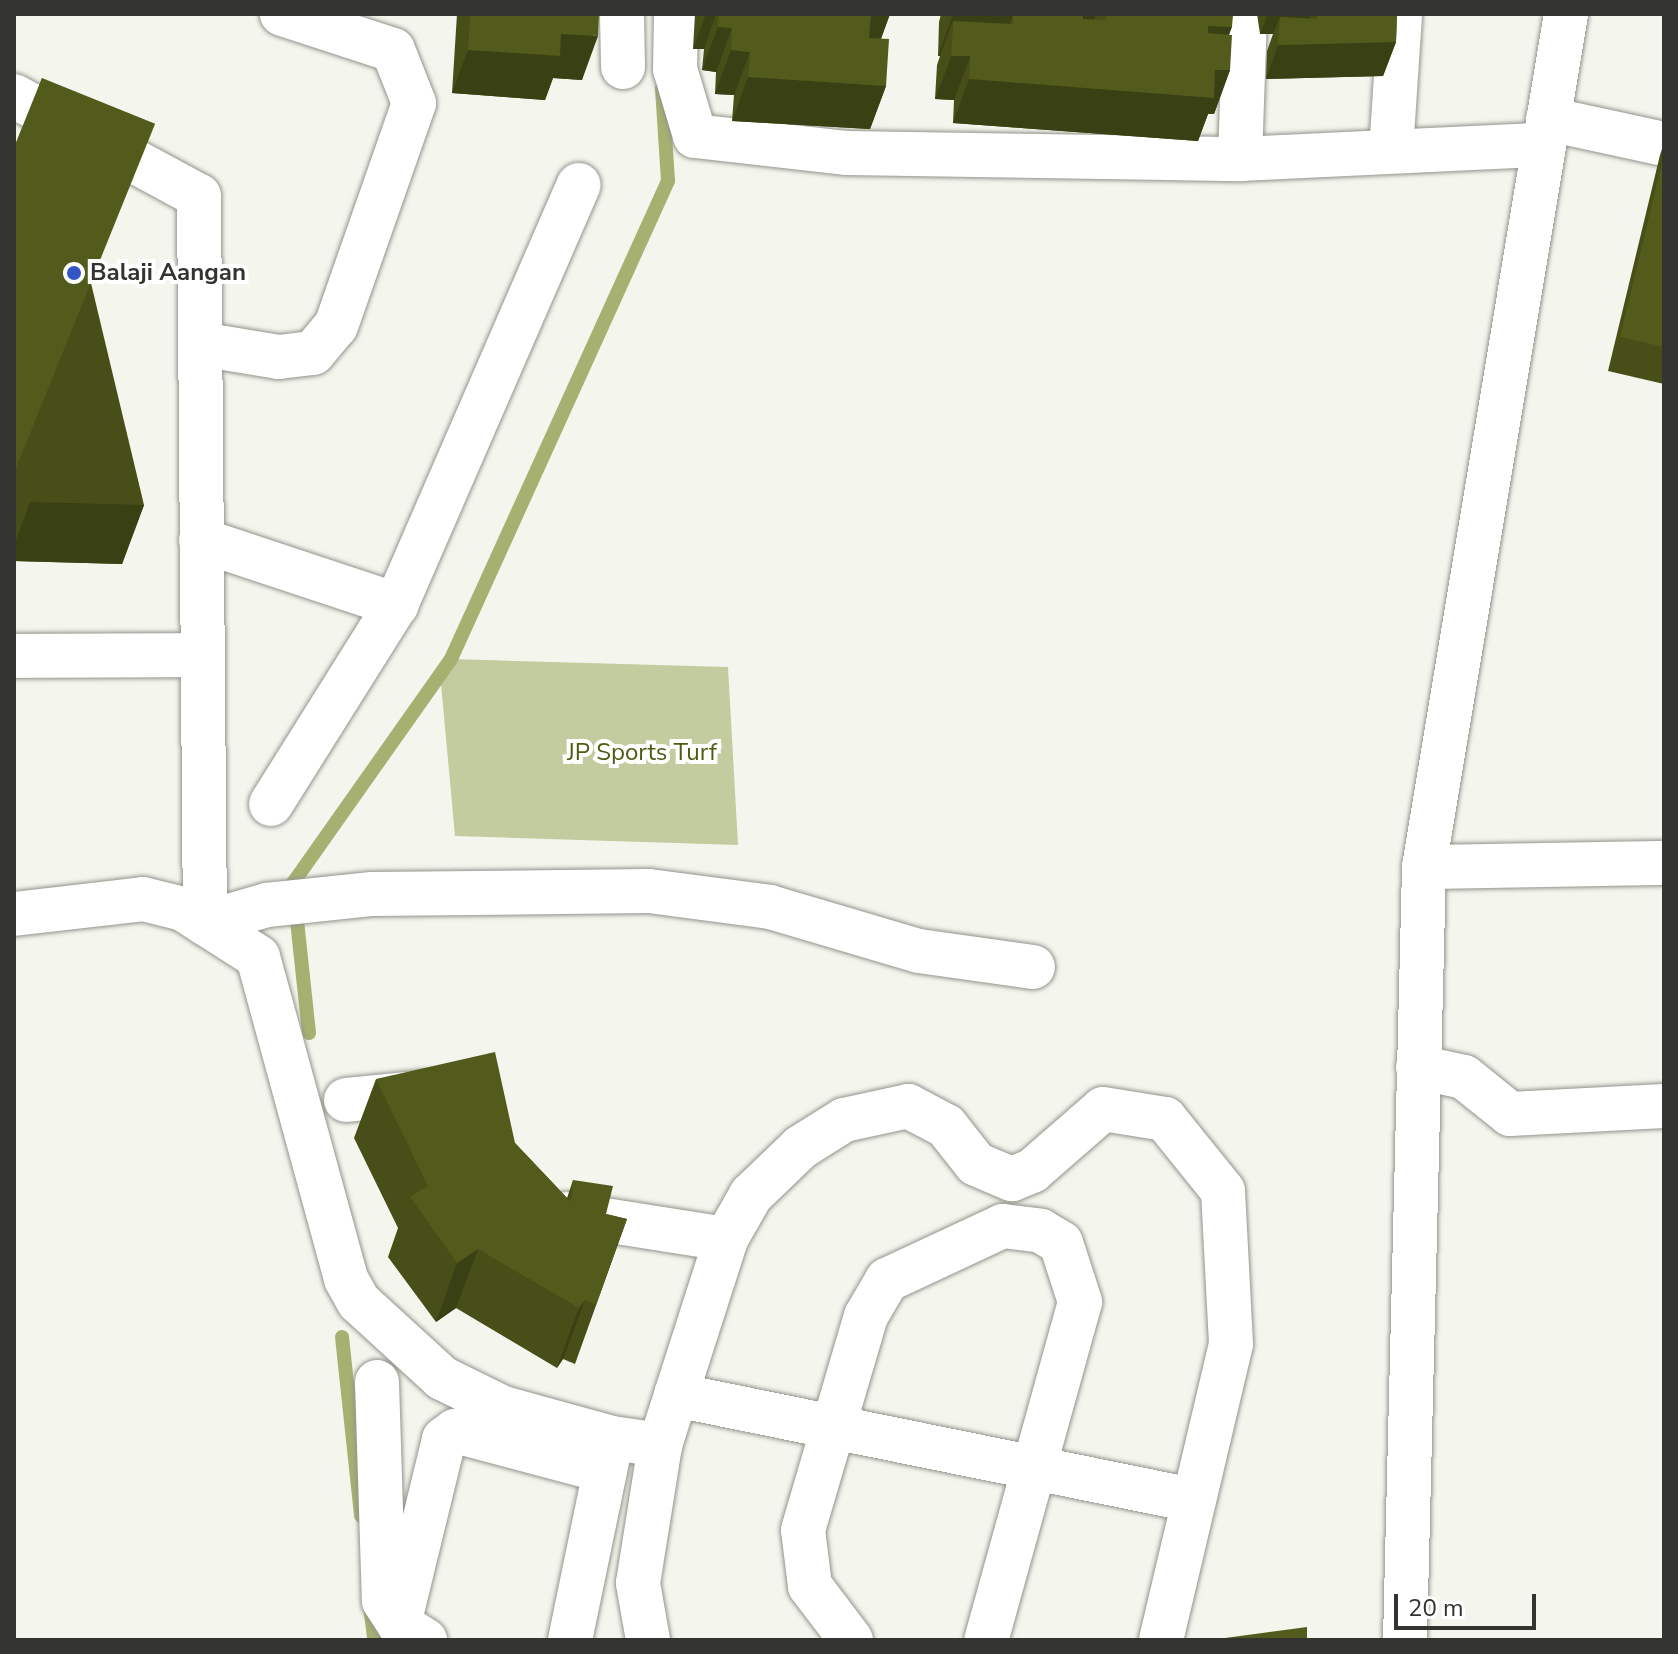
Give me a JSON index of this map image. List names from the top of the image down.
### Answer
{
  "parks": ["JP Sports Turf"],
  "places": ["Balaji Aangan"],
  "scale_bar": "20 m"
}
